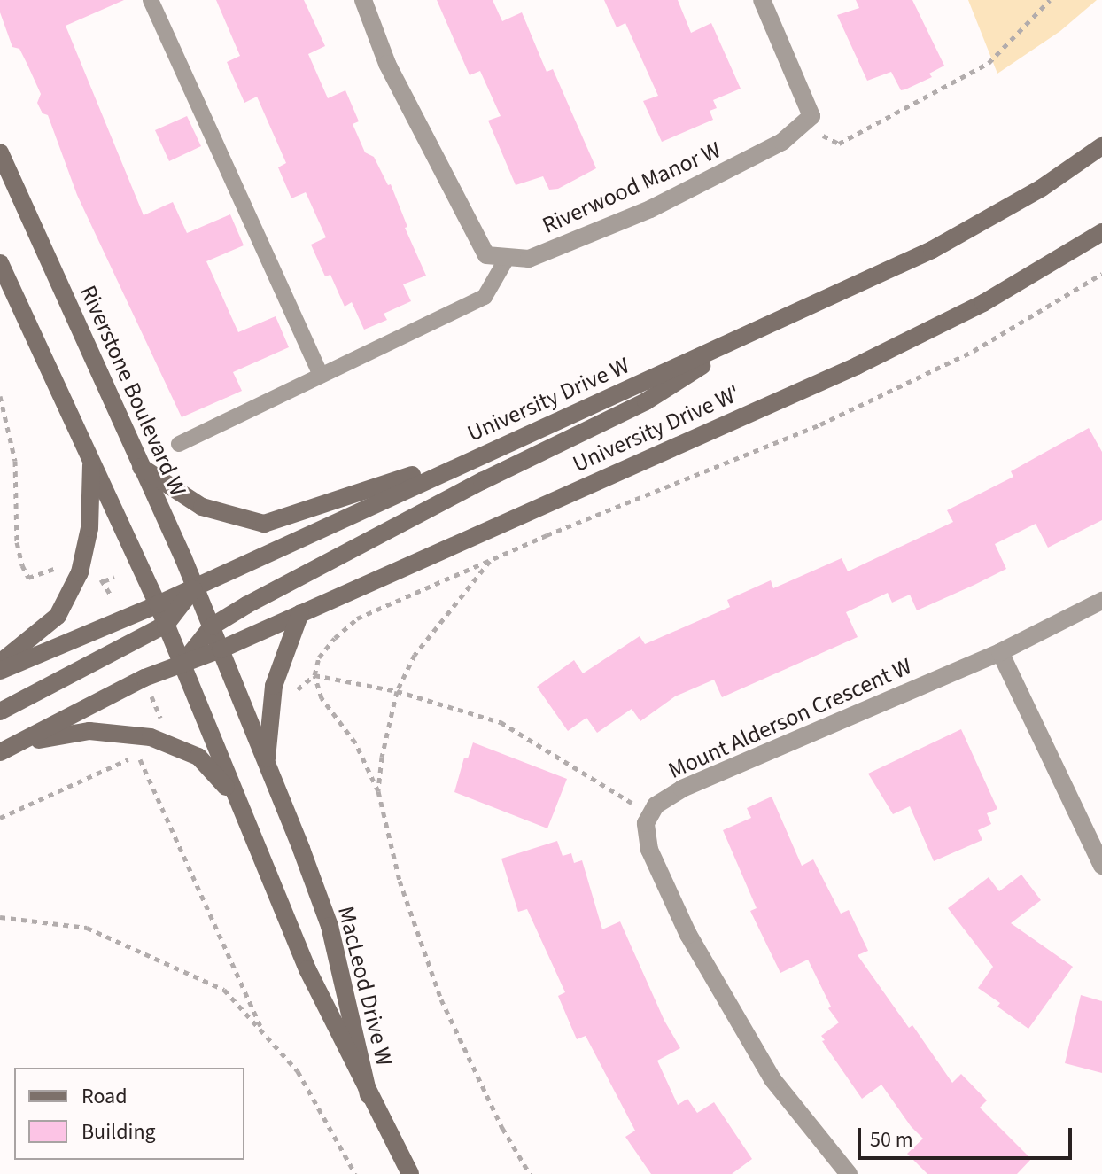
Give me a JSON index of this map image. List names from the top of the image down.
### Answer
{
  "streets": {
    "main road": [
      "Riverstone Boulevard W",
      "University Drive W",
      "University Drive W'",
      "MacLeod Drive W"
    ],
    "street": ["Riverwood Manor W", "Mount Alderson Crescent W"]
  },
  "crossings": [
    ["Riverstone Boulevard W", "University Drive W"],
    ["Riverstone Boulevard W", "University Drive W'"],
    ["Riverstone Boulevard W", "MacLeod Drive W"],
    ["University Drive W'", "MacLeod Drive W"]
  ],
  "legend": ["Road", "Building"],
  "scale_bar": "50 m"
}
